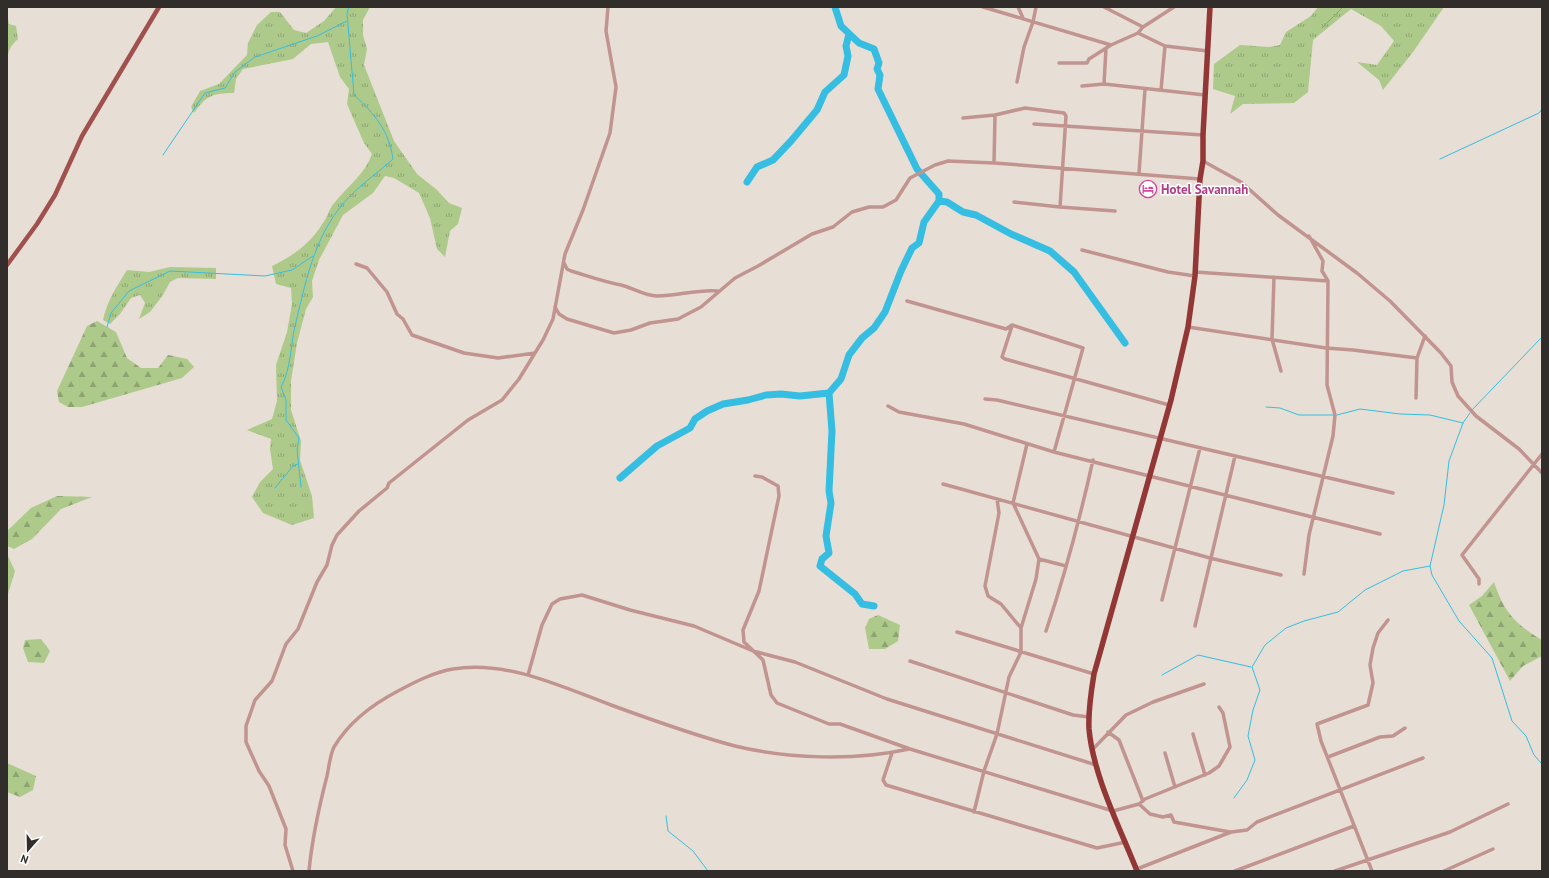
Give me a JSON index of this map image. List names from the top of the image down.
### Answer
{
  "places": {
    "hotel": ["Hotel Savannah"]
  },
  "north": "bottom"
}
